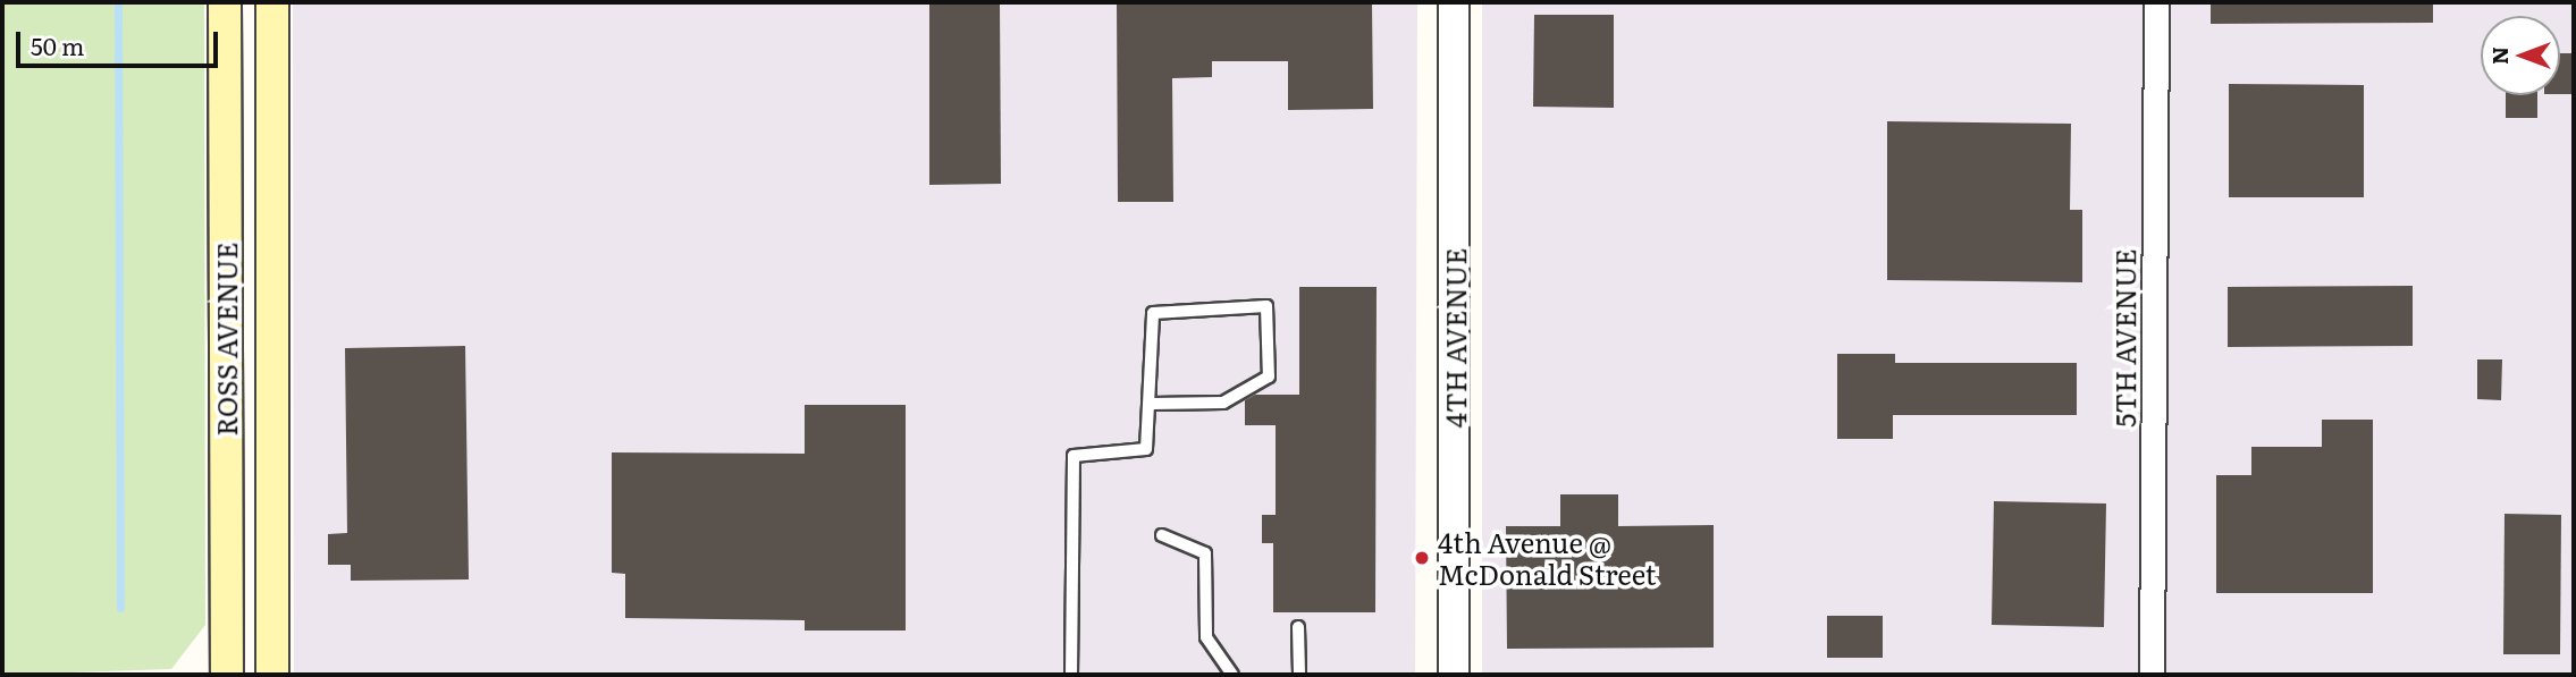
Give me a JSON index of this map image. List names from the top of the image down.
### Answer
{
  "streets": {
    "main road": ["ROSS AVENUE"],
    "street": ["4TH AVENUE", "5TH AVENUE"]
  },
  "places": ["4th Avenue @ McDonald Street"],
  "scale_bar": "50 m",
  "north": "left"
}
